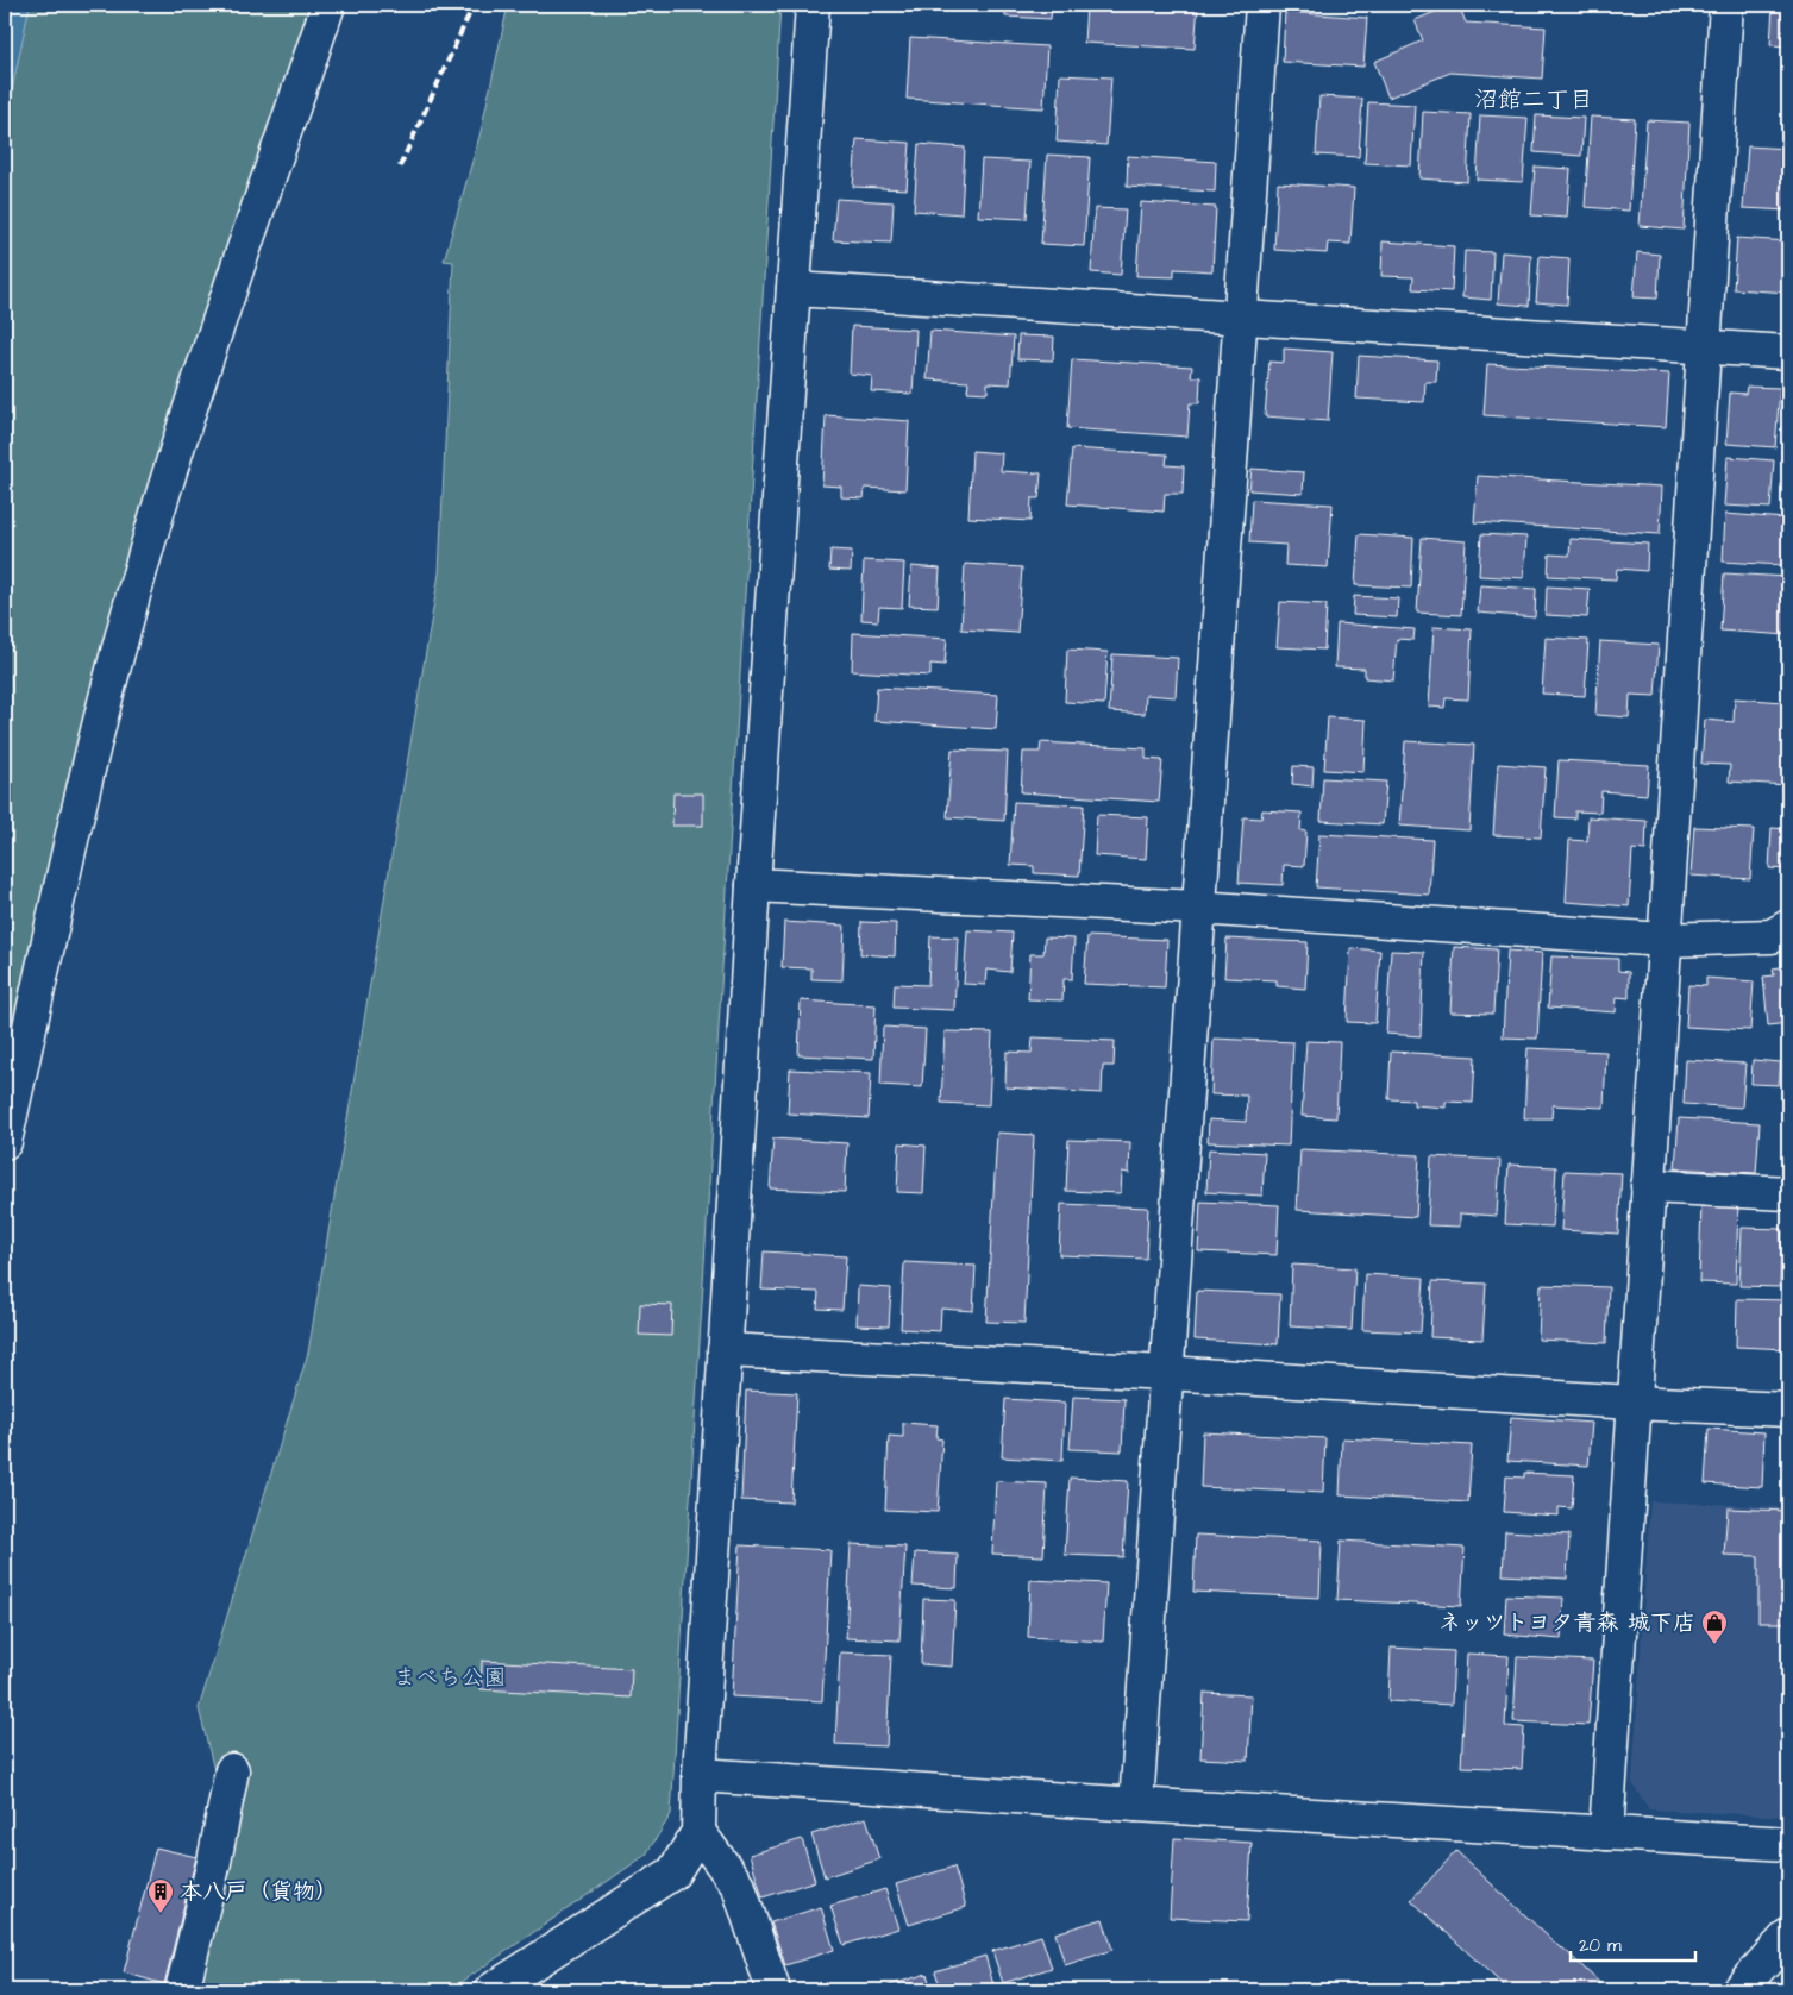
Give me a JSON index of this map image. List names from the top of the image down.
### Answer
{
  "districts": ["沼館二丁目"],
  "parks": ["まべち公園"],
  "places": {
    "shop": ["ネッツトヨタ青森 城下店"],
    "building": ["本八戸（貨物）"]
  },
  "scale_bar": "20 m"
}
